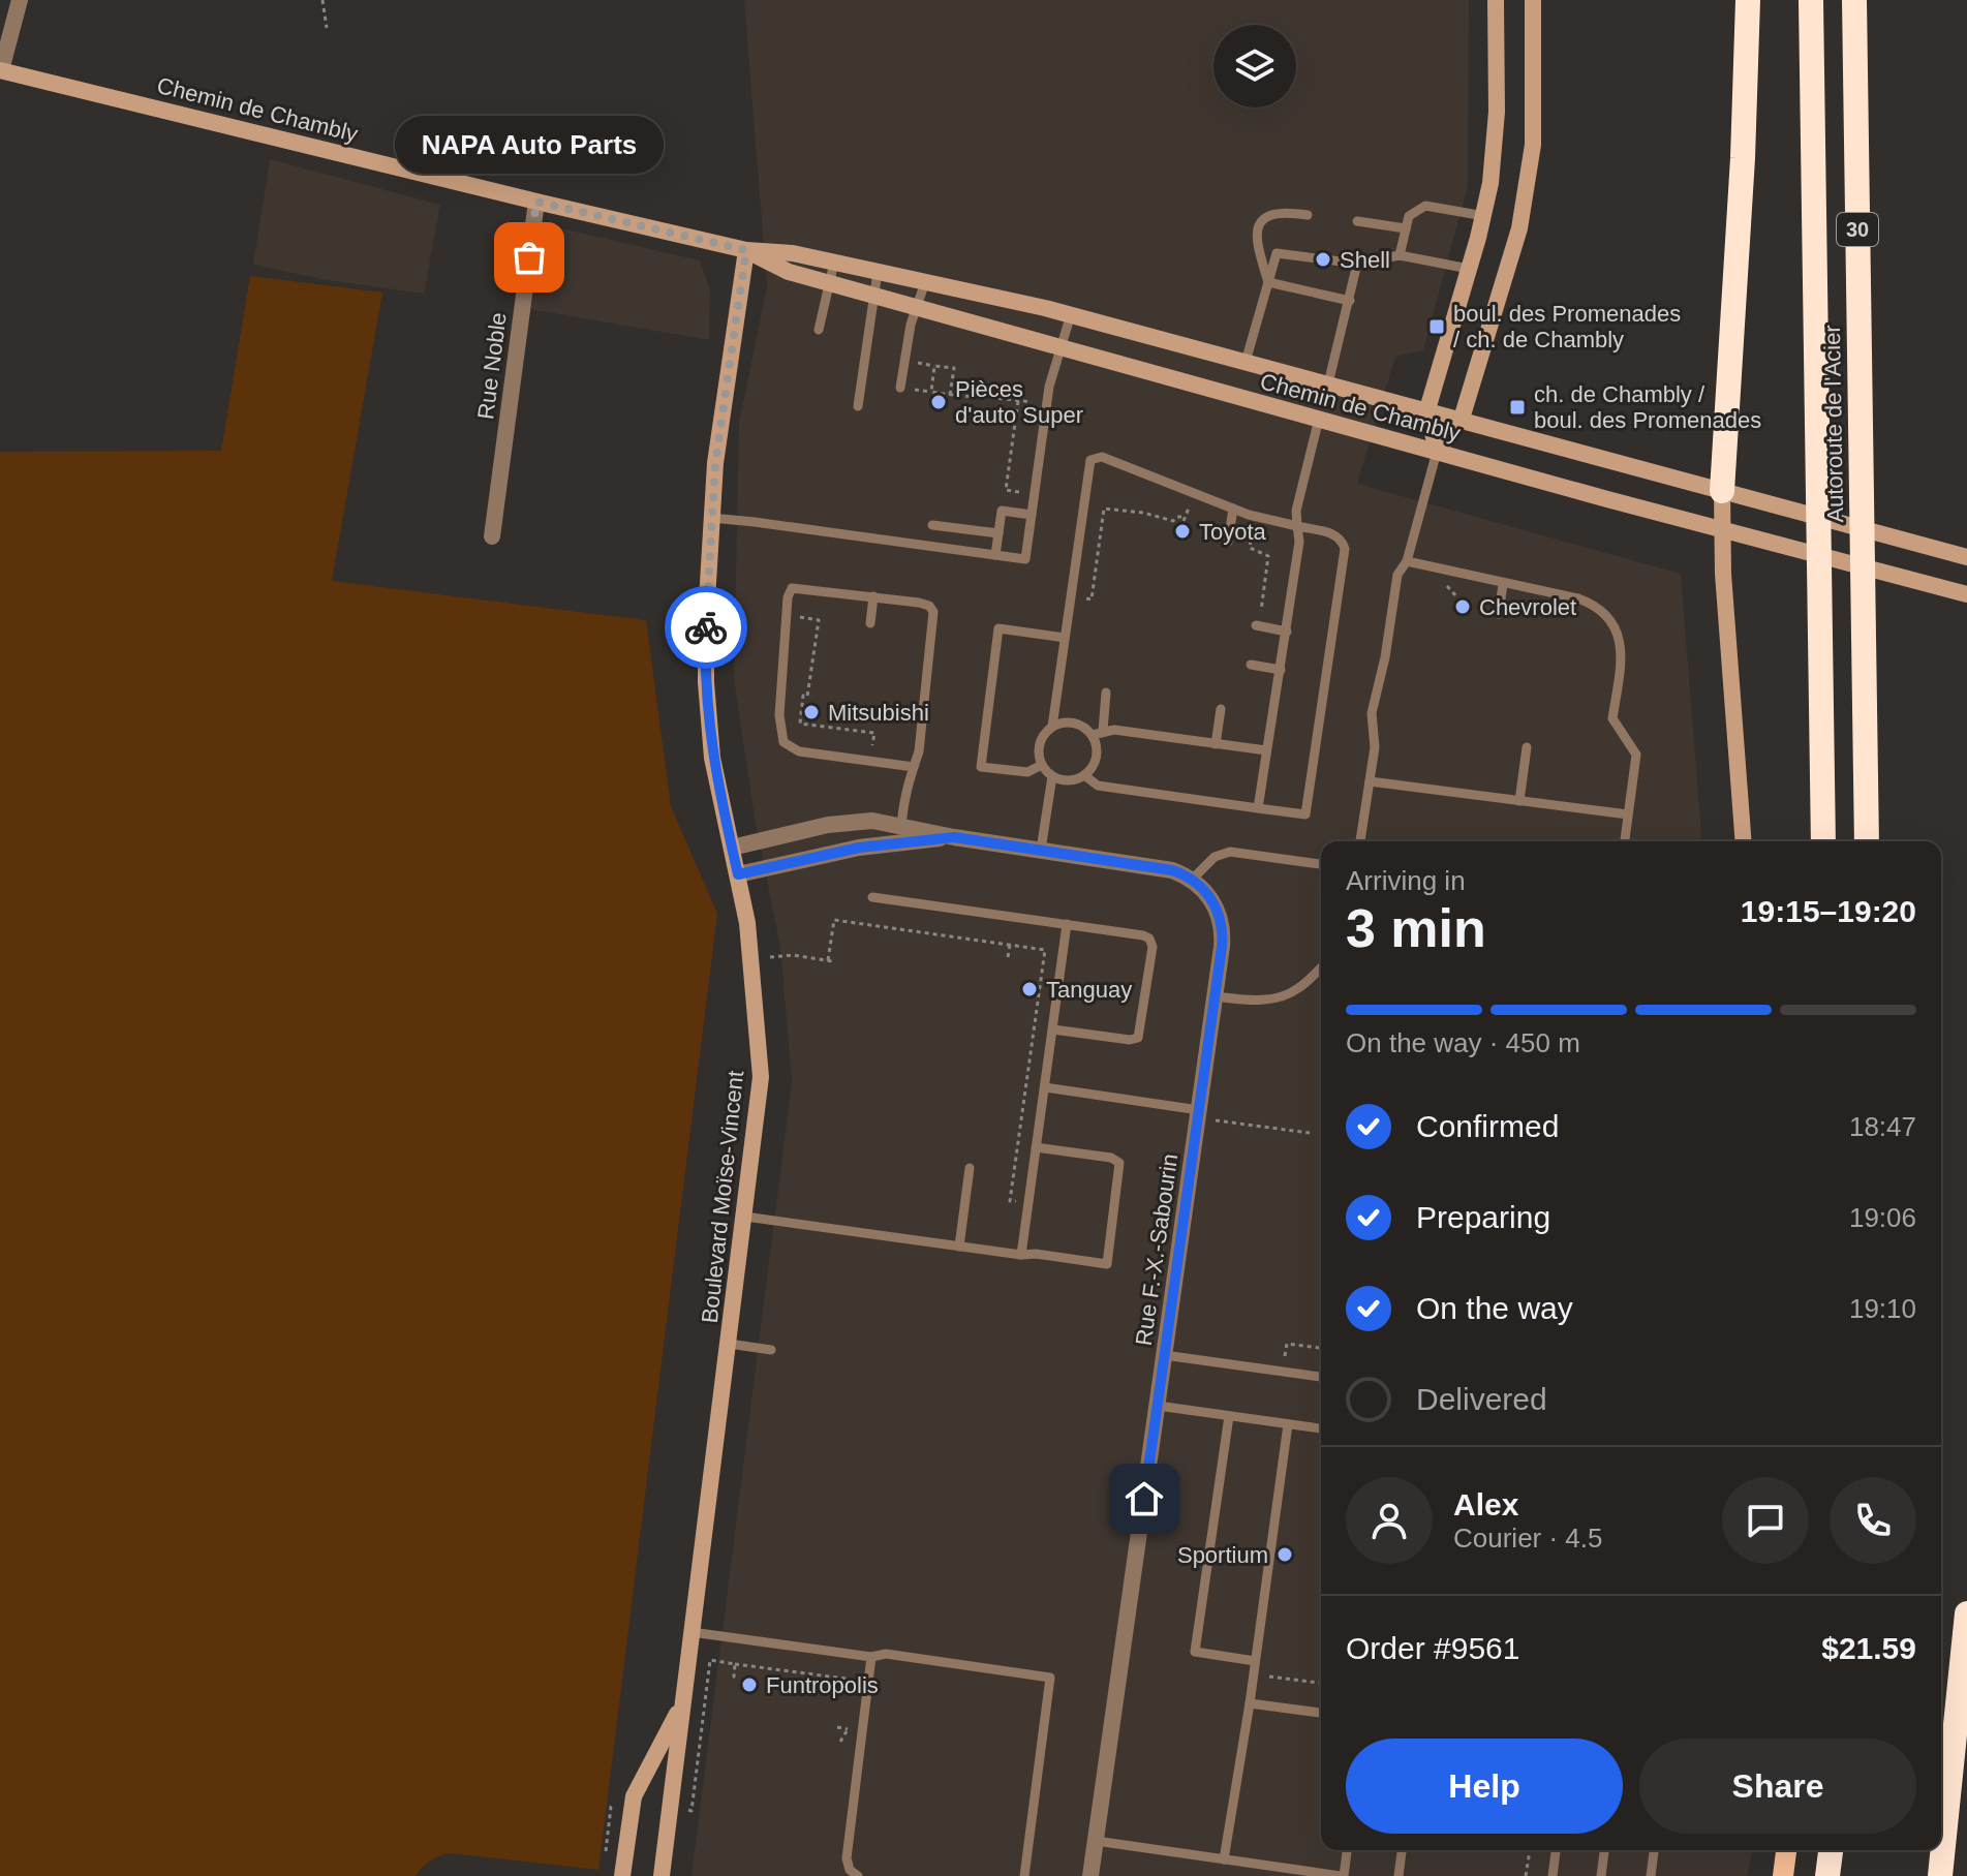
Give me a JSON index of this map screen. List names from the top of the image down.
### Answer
{
  "streets": {
    "highway": ["30", "Autoroute de l'Acier"],
    "street": [
      "Chemin de Chambly",
      "Rue Noble",
      "Boulevard Moïse-Vincent",
      "Rue F.-X.-Sabourin"
    ]
  },
  "crossings": [
    ["Chemin de Chambly", "Rue Noble"],
    ["Chemin de Chambly", "Boulevard Moïse-Vincent"]
  ],
  "places": {
    "other": [
      "NAPA Auto Parts",
      "Shell",
      "Pièces d'auto Super",
      "Toyota",
      "Chevrolet",
      "Mitsubishi",
      "Tanguay",
      "Sportium",
      "Funtropolis"
    ],
    "transit": ["boul. des Promenades / ch. de Chambly", "ch. de Chambly / boul. des Promenades"]
  },
  "page": {
    "bubble": "NAPA Auto Parts",
    "heading": ["3 min", "Arriving in", "19:15–19:20"],
    "panel": [
      "Alex",
      "Courier · 4.5",
      "Order #9561",
      "$21.59"
    ],
    "bar": "On the way · 450 m",
    "list": [
      ["Confirmed", "18:47"],
      ["Preparing", "19:06"],
      ["On the way", "19:10"],
      "Delivered"
    ],
    "buttons": ["Help", "Share"]
  }
}
